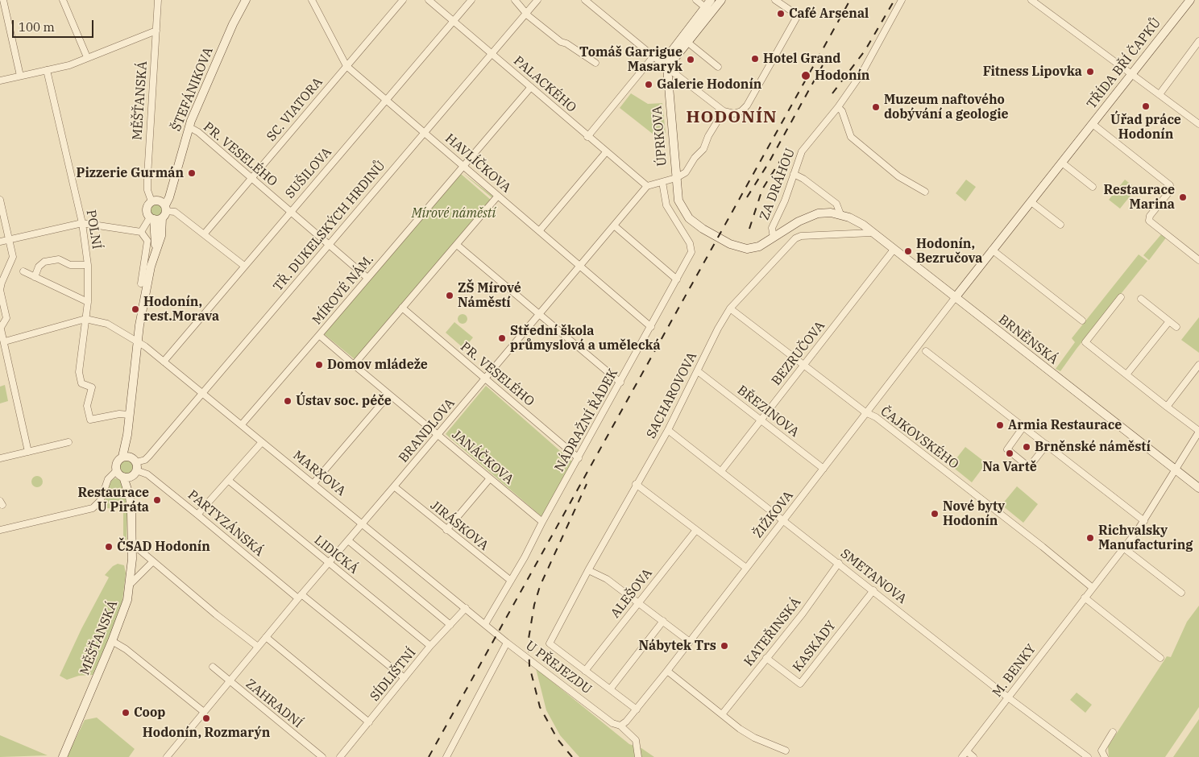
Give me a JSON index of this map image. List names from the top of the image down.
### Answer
{
  "streets": {
    "main road": [
      "TŘÍDA BŘÍ ČAPKŮ",
      "ŠTEFÁNIKOVA",
      "MĚŠŤANSKÁ",
      "ÚPRKOVA",
      "BRNĚNSKÁ"
    ],
    "street": [
      "PALACKÉHO",
      "SC. VIATORA",
      "PR. VESELÉHO",
      "HAVLÍČKOVA",
      "SUŠILOVA",
      "ZA DRÁHOU",
      "TŘ. DUKELSKÝCH HRDINŮ",
      "POLNÍ",
      "MÍROVÉ NÁM.",
      "BEZRUČOVA",
      "SACHAROVOVA",
      "BŘEZINOVA",
      "NÁDRAŽNÍ ŘÁDEK",
      "BRANDLOVA",
      "ČAJKOVSKÉHO",
      "JANÁČKOVA",
      "MARXOVA",
      "ŽIŽKOVA",
      "PARTYZÁNSKÁ",
      "JIRÁSKOVA",
      "LIDICKÁ",
      "SMETANOVA",
      "ALEŠOVA",
      "KATEŘINSKÁ",
      "KASKÁDY",
      "U PŘEJEZDU",
      "M. BENKY",
      "SÍDLIŠTNÍ",
      "ZAHRADNÍ"
    ]
  },
  "crossings": [
    ["TŘÍDA BŘÍ ČAPKŮ", "BRNĚNSKÁ"],
    ["TŘÍDA BŘÍ ČAPKŮ", "ŽIŽKOVA"],
    ["PALACKÉHO", "SUŠILOVA"],
    ["PALACKÉHO", "TŘ. DUKELSKÝCH HRDINŮ"],
    ["PALACKÉHO", "MÍROVÉ NÁM."],
    ["PALACKÉHO", "BRANDLOVA"],
    ["ŠTEFÁNIKOVA", "MĚŠŤANSKÁ"],
    ["ŠTEFÁNIKOVA", "PR. VESELÉHO"],
    ["MĚŠŤANSKÁ", "TŘ. DUKELSKÝCH HRDINŮ"],
    ["MĚŠŤANSKÁ", "POLNÍ"],
    ["MĚŠŤANSKÁ", "MARXOVA"],
    ["MĚŠŤANSKÁ", "PARTYZÁNSKÁ"],
    ["SC. VIATORA", "PR. VESELÉHO"],
    ["SC. VIATORA", "HAVLÍČKOVA"],
    ["ÚPRKOVA", "BRNĚNSKÁ"],
    ["PR. VESELÉHO", "SUŠILOVA"],
    ["PR. VESELÉHO", "TŘ. DUKELSKÝCH HRDINŮ"],
    ["PR. VESELÉHO", "MÍROVÉ NÁM."],
    ["PR. VESELÉHO", "NÁDRAŽNÍ ŘÁDEK"],
    ["PR. VESELÉHO", "BRANDLOVA"],
    ["HAVLÍČKOVA", "SUŠILOVA"],
    ["HAVLÍČKOVA", "TŘ. DUKELSKÝCH HRDINŮ"],
    ["HAVLÍČKOVA", "MÍROVÉ NÁM."],
    ["HAVLÍČKOVA", "NÁDRAŽNÍ ŘÁDEK"],
    ["HAVLÍČKOVA", "BRANDLOVA"],
    ["SUŠILOVA", "MARXOVA"],
    ["ZA DRÁHOU", "BRNĚNSKÁ"],
    ["TŘ. DUKELSKÝCH HRDINŮ", "MARXOVA"],
    ["TŘ. DUKELSKÝCH HRDINŮ", "PARTYZÁNSKÁ"],
    ["POLNÍ", "MARXOVA"],
    ["MÍROVÉ NÁM.", "JANÁČKOVA"],
    ["BRNĚNSKÁ", "BEZRUČOVA"],
    ["BRNĚNSKÁ", "SACHAROVOVA"],
    ["BRNĚNSKÁ", "ŽIŽKOVA"],
    ["BRNĚNSKÁ", "M. BENKY"],
    ["BEZRUČOVA", "BŘEZINOVA"],
    ["BEZRUČOVA", "ČAJKOVSKÉHO"],
    ["BEZRUČOVA", "SMETANOVA"],
    ["SACHAROVOVA", "BŘEZINOVA"],
    ["SACHAROVOVA", "ČAJKOVSKÉHO"],
    ["SACHAROVOVA", "SMETANOVA"],
    ["SACHAROVOVA", "ALEŠOVA"],
    ["BŘEZINOVA", "ŽIŽKOVA"],
    ["NÁDRAŽNÍ ŘÁDEK", "JANÁČKOVA"],
    ["NÁDRAŽNÍ ŘÁDEK", "MARXOVA"],
    ["NÁDRAŽNÍ ŘÁDEK", "JIRÁSKOVA"],
    ["NÁDRAŽNÍ ŘÁDEK", "U PŘEJEZDU"],
    ["BRANDLOVA", "JANÁČKOVA"],
    ["BRANDLOVA", "MARXOVA"],
    ["BRANDLOVA", "PARTYZÁNSKÁ"],
    ["BRANDLOVA", "JIRÁSKOVA"],
    ["BRANDLOVA", "LIDICKÁ"],
    ["BRANDLOVA", "ZAHRADNÍ"],
    ["ČAJKOVSKÉHO", "ŽIŽKOVA"],
    ["ČAJKOVSKÉHO", "M. BENKY"],
    ["MARXOVA", "U PŘEJEZDU"],
    ["MARXOVA", "SÍDLIŠTNÍ"],
    ["ŽIŽKOVA", "SMETANOVA"],
    ["ŽIŽKOVA", "U PŘEJEZDU"],
    ["PARTYZÁNSKÁ", "SÍDLIŠTNÍ"],
    ["LIDICKÁ", "SÍDLIŠTNÍ"],
    ["SMETANOVA", "KATEŘINSKÁ"],
    ["SMETANOVA", "KASKÁDY"],
    ["SMETANOVA", "M. BENKY"],
    ["KATEŘINSKÁ", "KASKÁDY"]
  ],
  "districts": ["HODONÍN"],
  "parks": ["Mírové náměstí"],
  "places": [
    "Café Arsenal",
    "Hotel Grand",
    "Tomáš Garrigue Masaryk",
    "Fitness Lipovka",
    "Hodonín",
    "Galerie Hodonín",
    "Úřad práce Hodonín",
    "Muzeum naftového dobývání a geologie",
    "Pizzerie Gurmán",
    "Restaurace Marina",
    "Hodonín, Bezručova",
    "ZŠ Mírové Náměstí",
    "Hodonín, rest.Morava",
    "Střední škola průmyslová a umělecká",
    "Domov mládeže",
    "Ústav soc. péče",
    "Armia Restaurace",
    "Brněnské náměstí",
    "Na Vartě",
    "Restaurace U Piráta",
    "Nové byty Hodonín",
    "Richvalsky Manufacturing",
    "ČSAD Hodonín",
    "Nábytek Trs",
    "Coop",
    "Hodonín, Rozmarýn"
  ],
  "scale_bar": "100 m"
}
